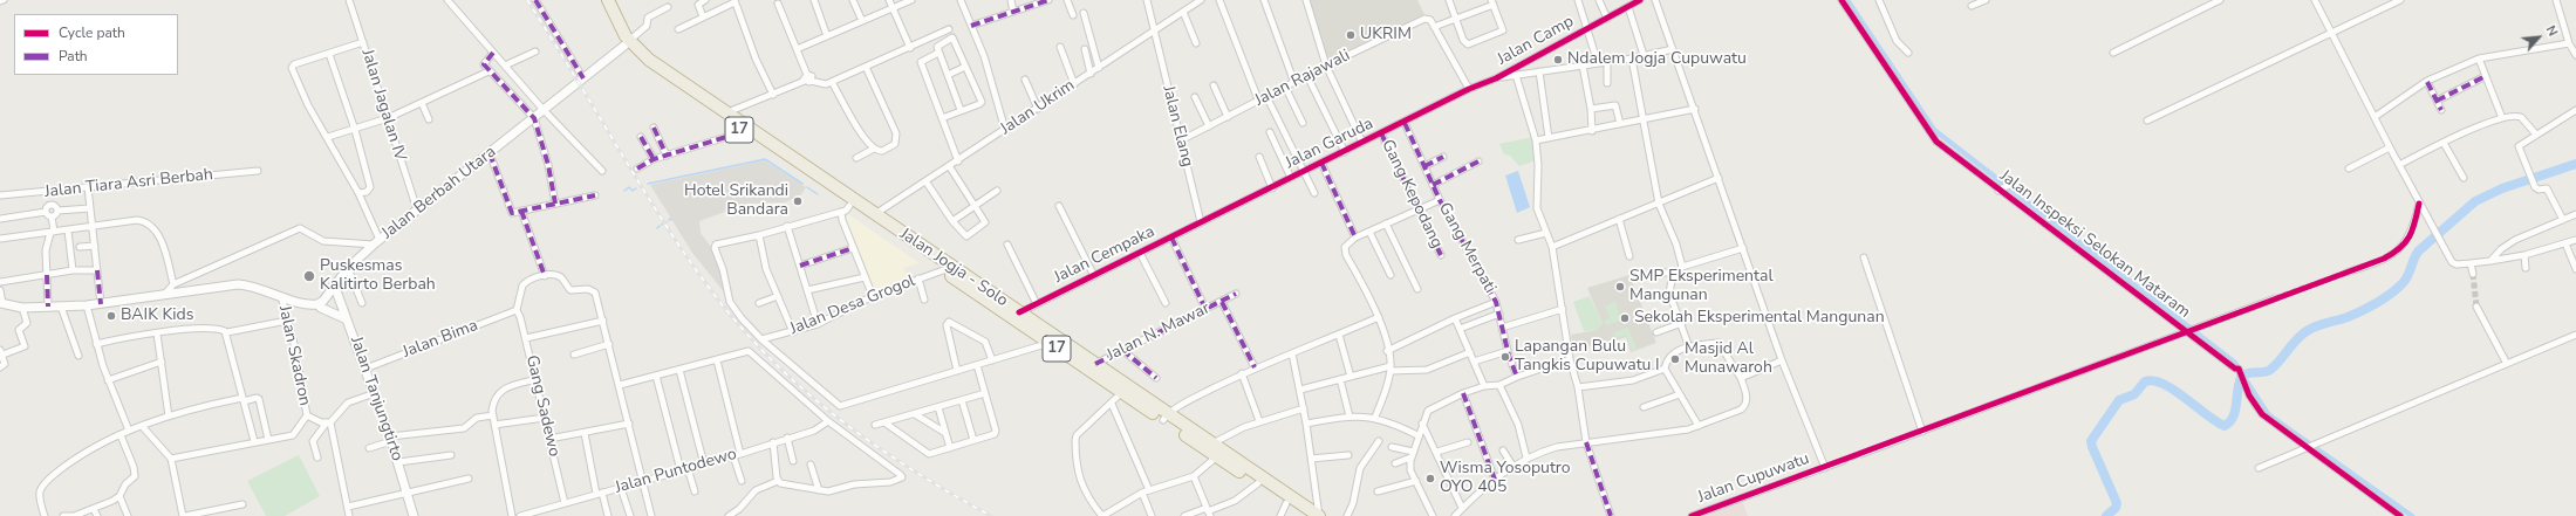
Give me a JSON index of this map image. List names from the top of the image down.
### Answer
{
  "streets": {
    "highway": ["17", "Jalan Jogja - Solo"],
    "main road": ["Jalan Berbah Utara", "Jalan Tanjungtirto"],
    "street": [
      "Jalan Camp",
      "Jalan Rajawali",
      "Jalan Jagalan IV",
      "Jalan Ukrim",
      "Jalan Elang",
      "Jalan Garuda",
      "Jalan Tiara Asri Berbah",
      "Gang Kepodang",
      "Jalan Inspeksi Selokan Mataram",
      "Gang Merpati",
      "Jalan Cempaka",
      "Jalan Desa Grogol",
      "Jalan N. Mawar",
      "Jalan Bima",
      "Jalan Skadron",
      "Gang Sadewo",
      "Jalan Puntodewo",
      "Jalan Cupuwatu"
    ]
  },
  "crossings": [
    ["Jalan Camp", "Jalan Garuda"],
    ["Jalan Rajawali", "Jalan Elang"],
    ["Jalan Jagalan IV", "Jalan Berbah Utara"],
    ["Jalan Ukrim", "Jalan Elang"],
    ["Jalan Ukrim", "Jalan Jogja - Solo"],
    ["Jalan Elang", "Jalan Garuda"],
    ["Jalan Elang", "Jalan Cempaka"],
    ["Jalan Garuda", "Gang Kepodang"],
    ["Jalan Garuda", "Gang Merpati"],
    ["Jalan Garuda", "Jalan Cempaka"],
    ["Jalan Berbah Utara", "Jalan Jogja - Solo"],
    ["Jalan Berbah Utara", "Jalan Tanjungtirto"],
    ["Jalan Cempaka", "Jalan Jogja - Solo"],
    ["Jalan Jogja - Solo", "Jalan Desa Grogol"],
    ["Jalan Jogja - Solo", "Jalan N. Mawar"],
    ["Jalan Bima", "Jalan Tanjungtirto"],
    ["Jalan Bima", "Gang Sadewo"],
    ["Gang Sadewo", "Jalan Puntodewo"]
  ],
  "places": [
    "UKRIM",
    "Ndalem Jogja Cupuwatu",
    "Hotel Srikandi Bandara",
    "Puskesmas Kalitirto Berbah",
    "SMP Eksperimental Mangunan",
    "BAIK Kids",
    "Sekolah Eksperimental Mangunan",
    "Lapangan Bulu Tangkis Cupuwatu I",
    "Masjid Al Munawaroh",
    "Wisma Yosoputro OYO 405"
  ],
  "legend": ["Cycle path", "Path"],
  "north": "top right"
}
